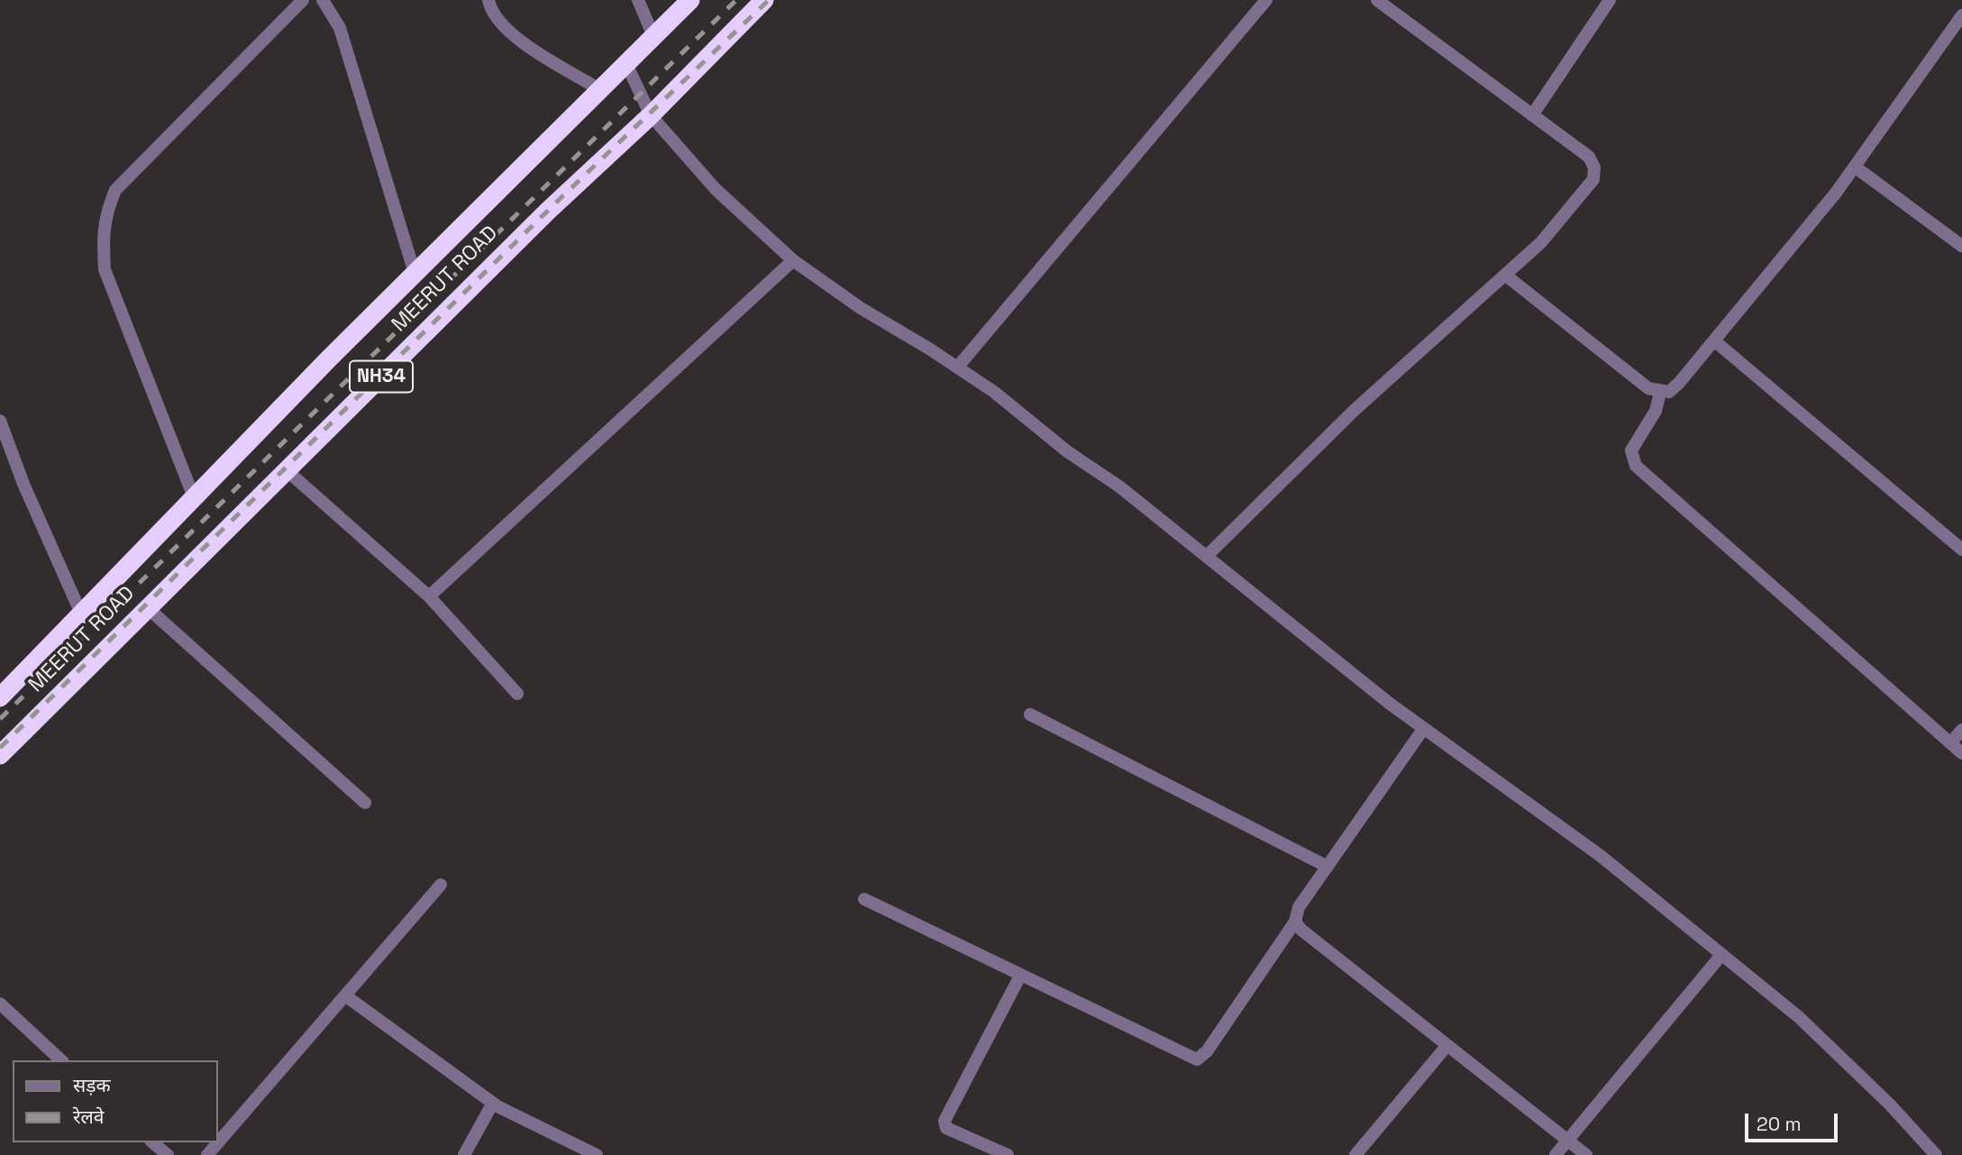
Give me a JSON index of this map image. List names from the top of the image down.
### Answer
{
  "streets": {
    "highway": ["MEERUT ROAD", "NH34"]
  },
  "legend": ["सड़क", "रेलवे"],
  "scale_bar": "20 m"
}
